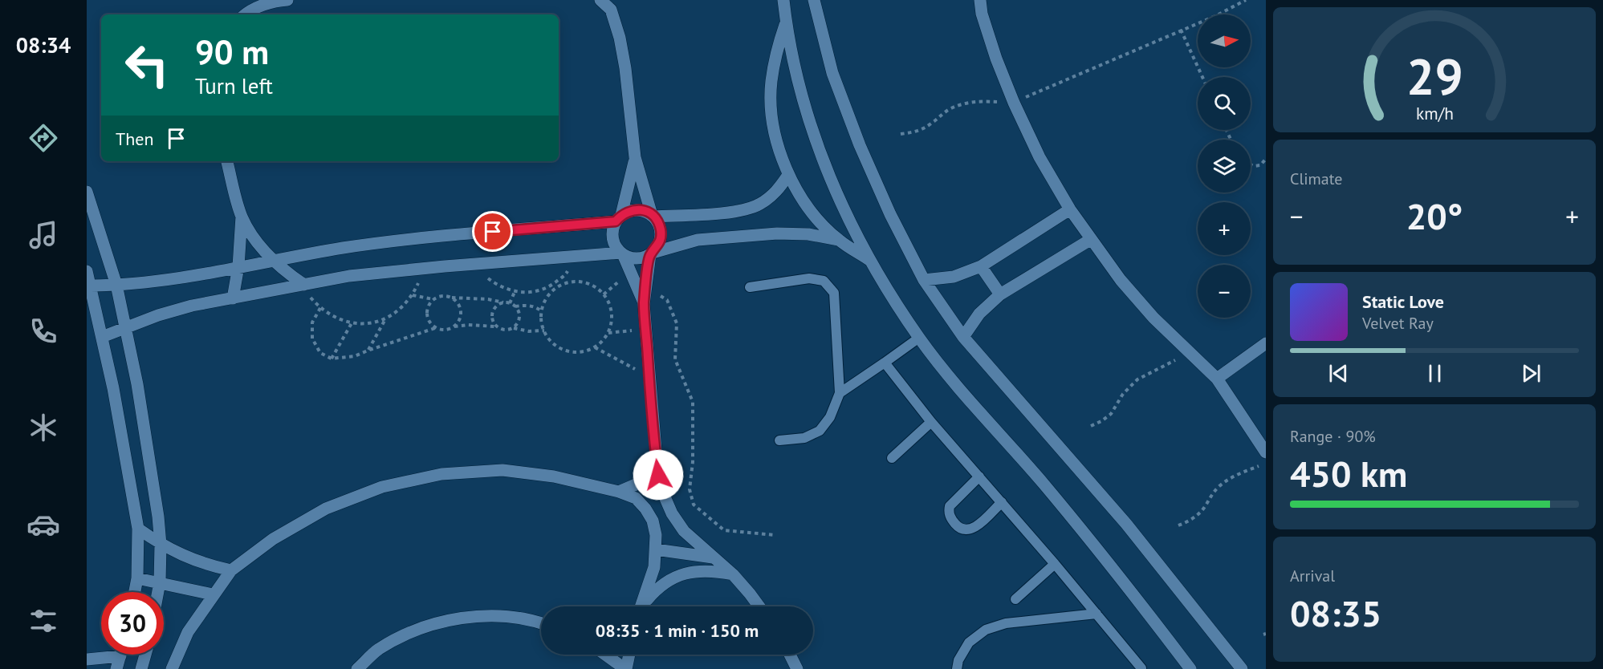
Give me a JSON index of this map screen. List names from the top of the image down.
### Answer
{
  "north": "right",
  "page": {
    "tabs": "08:34",
    "map_buttons": ["+", "−"],
    "turn": ["90 m", "Turn left"],
    "then": "Then",
    "tile": [
      "Climate",
      ["Range · 90%", "450 km"],
      ["Arrival", "08:35"]
    ],
    "heat": ["−", "20°", "+"],
    "song": ["Static Love", "Velvet Ray"],
    "limit": "30",
    "trip": "08:35 · 1 min · 150 m",
    "gauge": ["29", "km/h"]
  }
}
